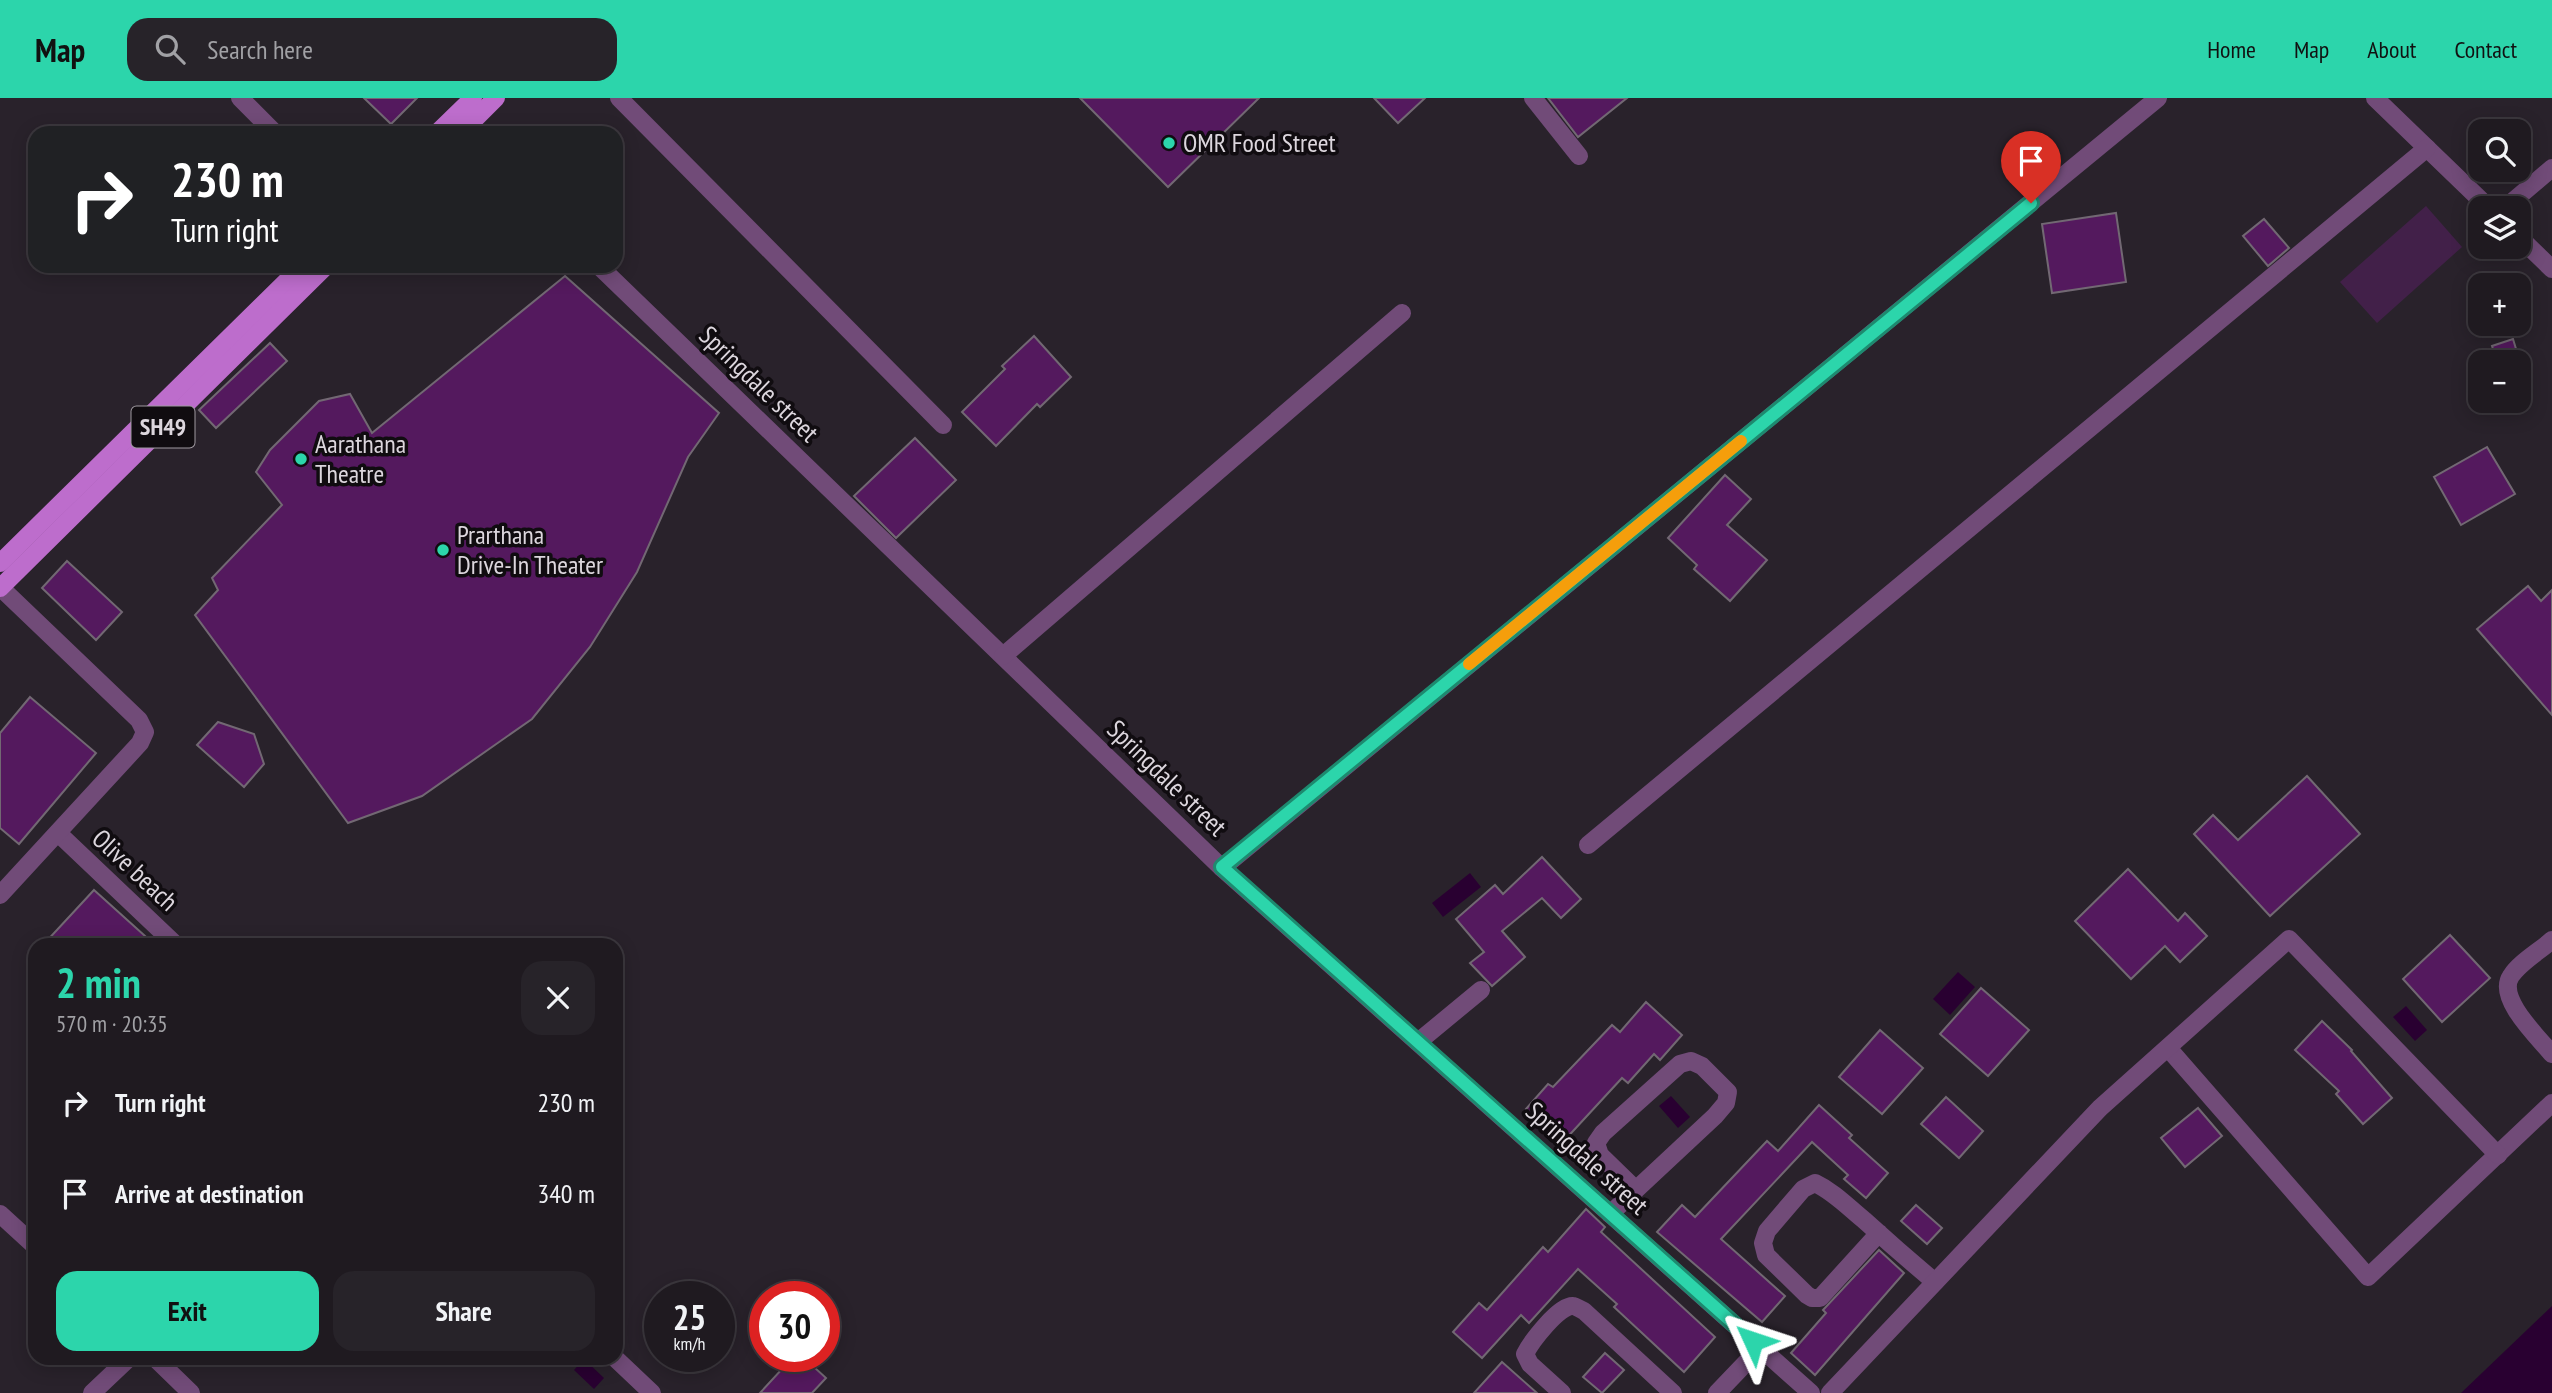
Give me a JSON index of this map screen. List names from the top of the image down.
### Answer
{
  "streets": {
    "main road": ["SH49"],
    "street": ["Springdale street", "Olive beach"]
  },
  "places": ["OMR Food Street", "Aarathana Theatre", "Prarthana Drive-In Theater"],
  "page": {
    "header": "Map",
    "search": "Search here",
    "nav": [
      "Home",
      "Map",
      "About",
      "Contact"
    ],
    "map_buttons": ["+", "−"],
    "turn": ["230 m", "Turn right"],
    "heading": ["2 min", "570 m · 20:35"],
    "list": [
      {
        "name": "Turn right",
        "value": "230 m"
      },
      {
        "name": "Arrive at destination",
        "value": "340 m"
      }
    ],
    "buttons": ["Exit", "Share"],
    "speed": "25 km/h",
    "limit": "30"
  }
}
